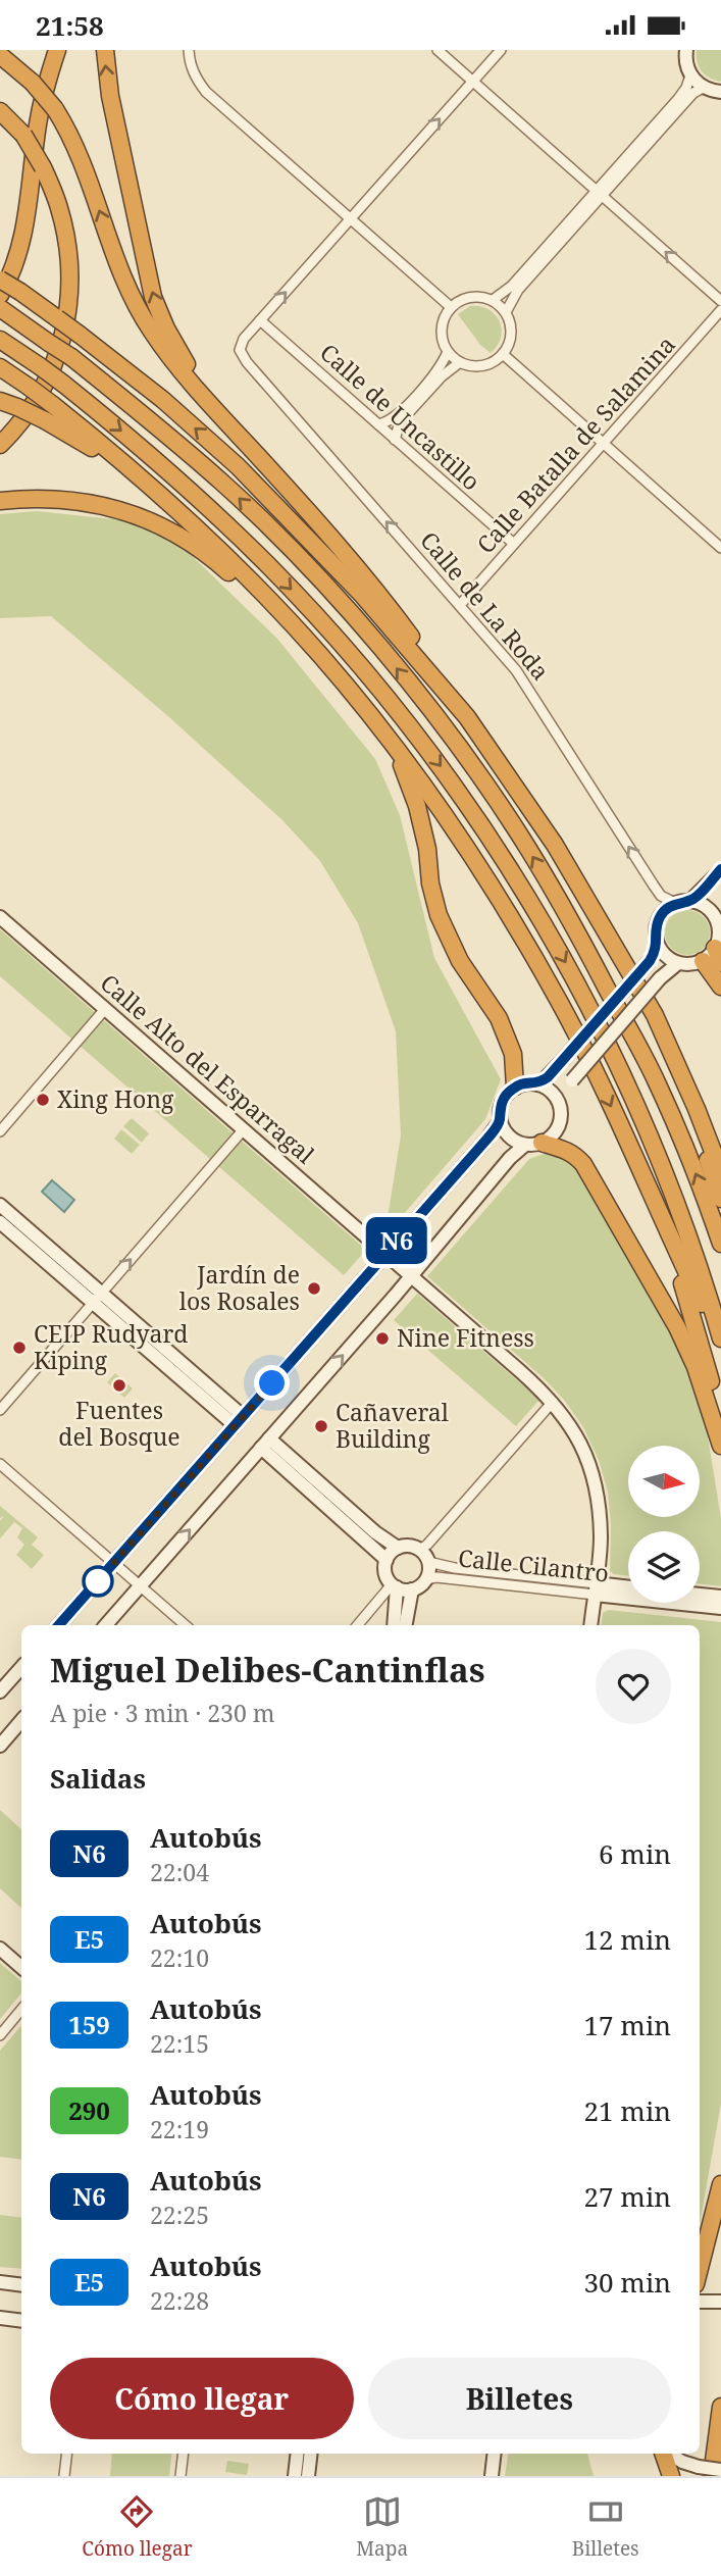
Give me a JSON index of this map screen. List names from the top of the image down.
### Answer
{
  "streets": {
    "main road": ["Calle Alto del Esparragal", "Calle Cilantro"],
    "street": ["Calle de Uncastillo", "Calle Batalla de Salamina", "Calle de La Roda"]
  },
  "crossings": [
    ["Calle de Uncastillo", "Calle Batalla de Salamina"],
    ["Calle de Uncastillo", "Calle de La Roda"],
    ["Calle Batalla de Salamina", "Calle de La Roda"],
    ["Calle Alto del Esparragal", "Calle Cilantro"]
  ],
  "one_way": ["Calle de La Roda"],
  "places": [
    "Xing Hong",
    "Jardín de los Rosales",
    "Nine Fitness",
    "CEIP Rudyard Kiping",
    "Fuentes del Bosque",
    "Cañaveral Building"
  ],
  "lines": ["bus line N6"],
  "north": "right",
  "page": {
    "status": "21:58",
    "on_map": "N6",
    "heading": [
      ["Miguel Delibes-Cantinflas", "A pie · 3 min · 230 m"],
      "Salidas"
    ],
    "list": [
      {
        "mark": "N6",
        "name": "Autobús",
        "note": "22:04",
        "value": "6 min"
      },
      {
        "mark": "E5",
        "name": "Autobús",
        "note": "22:10",
        "value": "12 min"
      },
      {
        "mark": "159",
        "name": "Autobús",
        "note": "22:15",
        "value": "17 min"
      },
      {
        "mark": "290",
        "name": "Autobús",
        "note": "22:19",
        "value": "21 min"
      },
      {
        "mark": "N6",
        "name": "Autobús",
        "note": "22:25",
        "value": "27 min"
      },
      {
        "mark": "E5",
        "name": "Autobús",
        "note": "22:28",
        "value": "30 min"
      }
    ],
    "buttons": ["Cómo llegar", "Billetes"],
    "tabs": ["Cómo llegar", "Mapa", "Billetes"]
  }
}
